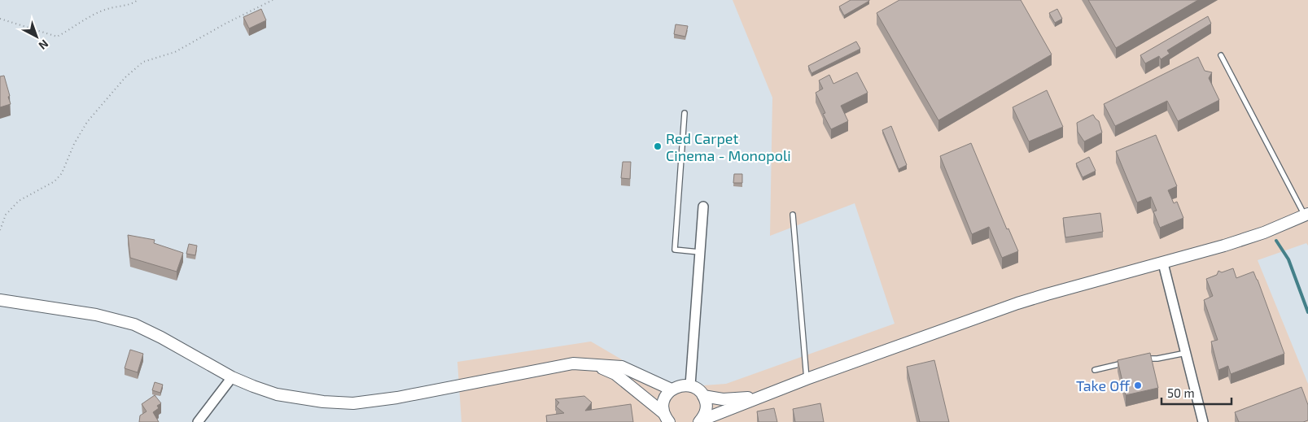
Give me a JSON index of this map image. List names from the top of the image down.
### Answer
{
  "places": ["Red Carpet Cinema - Monopoli", "Take Off"],
  "scale_bar": "50 m",
  "north": "bottom right"
}
